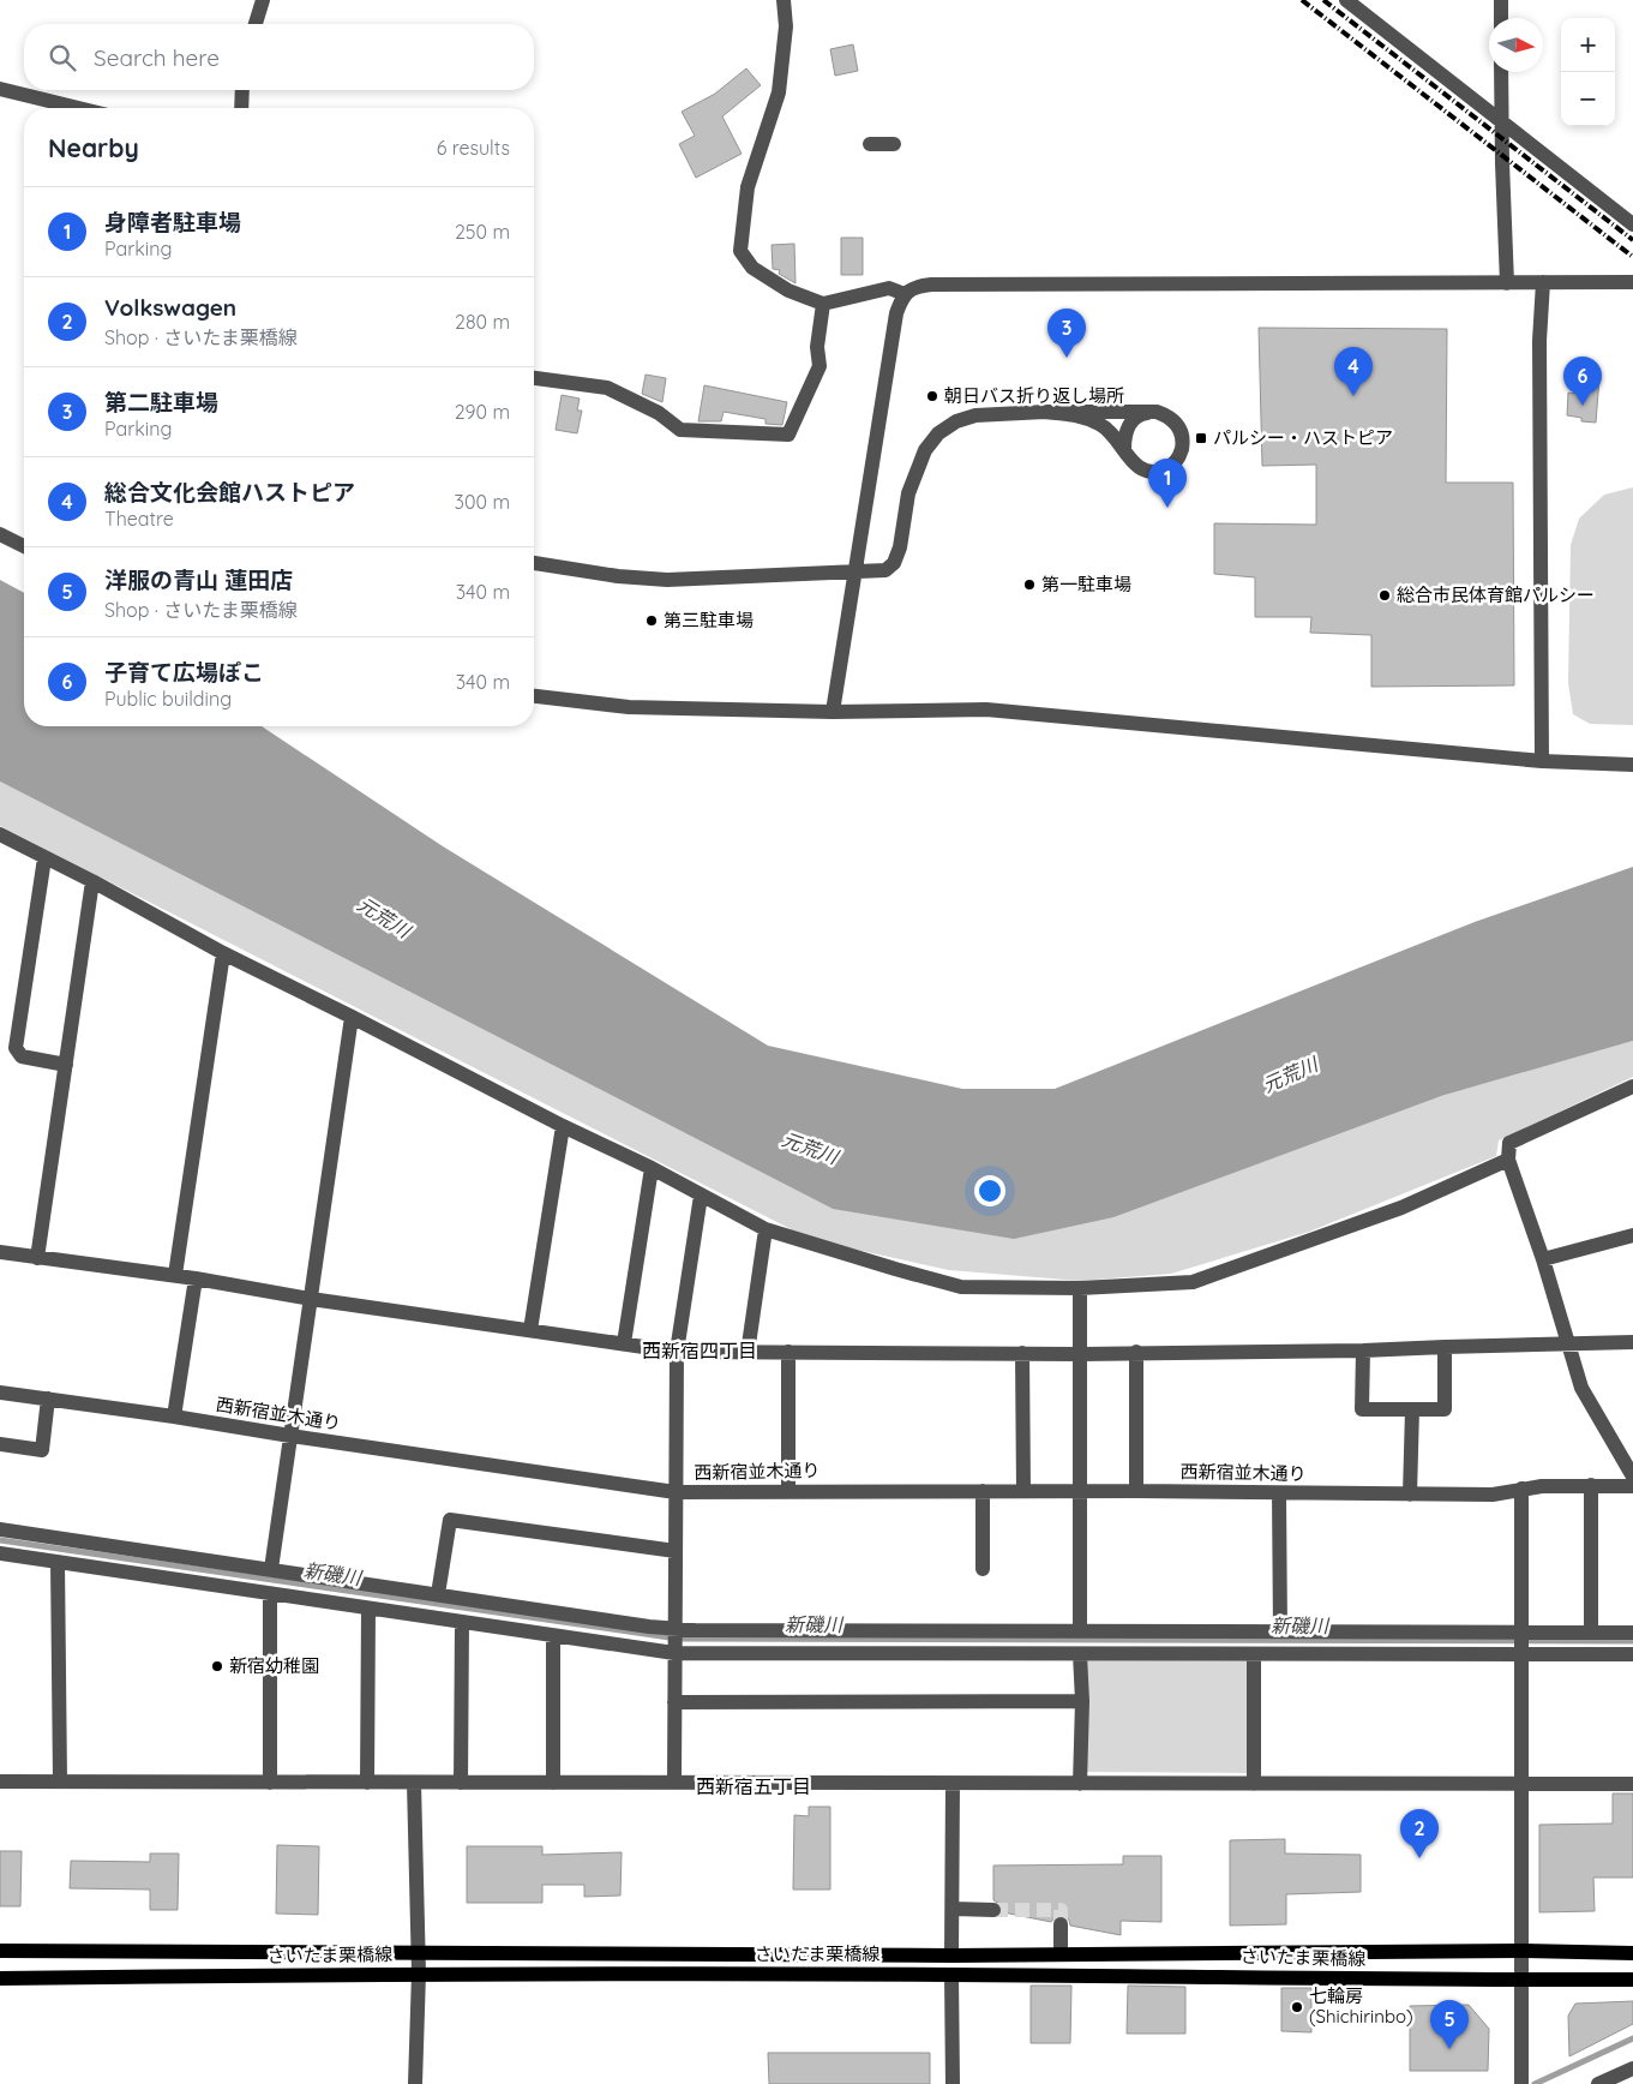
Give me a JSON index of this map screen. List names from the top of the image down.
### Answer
{
  "streets": {
    "main road": ["さいたま栗橋線"],
    "street": ["西新宿並木通り"]
  },
  "districts": ["西新宿四丁目", "西新宿五丁目"],
  "water": ["元荒川", "新磯川"],
  "places": {
    "other": [
      "朝日バス折り返し場所",
      "第一駐車場",
      "総合市民体育館パルシー",
      "第三駐車場",
      "新宿幼稚園",
      "七輪房 (Shichirinbo)"
    ],
    "transit": ["パルシー・ハストピア"]
  },
  "north": "right",
  "page": {
    "map_buttons": ["+", "−"],
    "search": "Search here",
    "heading": ["Nearby", "6 results"],
    "list": [
      {
        "mark": "1",
        "name": "身障者駐車場",
        "note": "Parking",
        "value": "250 m"
      },
      {
        "mark": "2",
        "name": "Volkswagen",
        "note": "Shop · さいたま栗橋線",
        "value": "280 m"
      },
      {
        "mark": "3",
        "name": "第二駐車場",
        "note": "Parking",
        "value": "290 m"
      },
      {
        "mark": "4",
        "name": "総合文化会館ハストピア",
        "note": "Theatre",
        "value": "300 m"
      },
      {
        "mark": "5",
        "name": "洋服の青山 蓮田店",
        "note": "Shop · さいたま栗橋線",
        "value": "340 m"
      },
      {
        "mark": "6",
        "name": "子育て広場ぽこ",
        "note": "Public building",
        "value": "340 m"
      }
    ],
    "pins": [
      "3",
      "4",
      "6",
      "1",
      "2",
      "5"
    ]
  }
}
